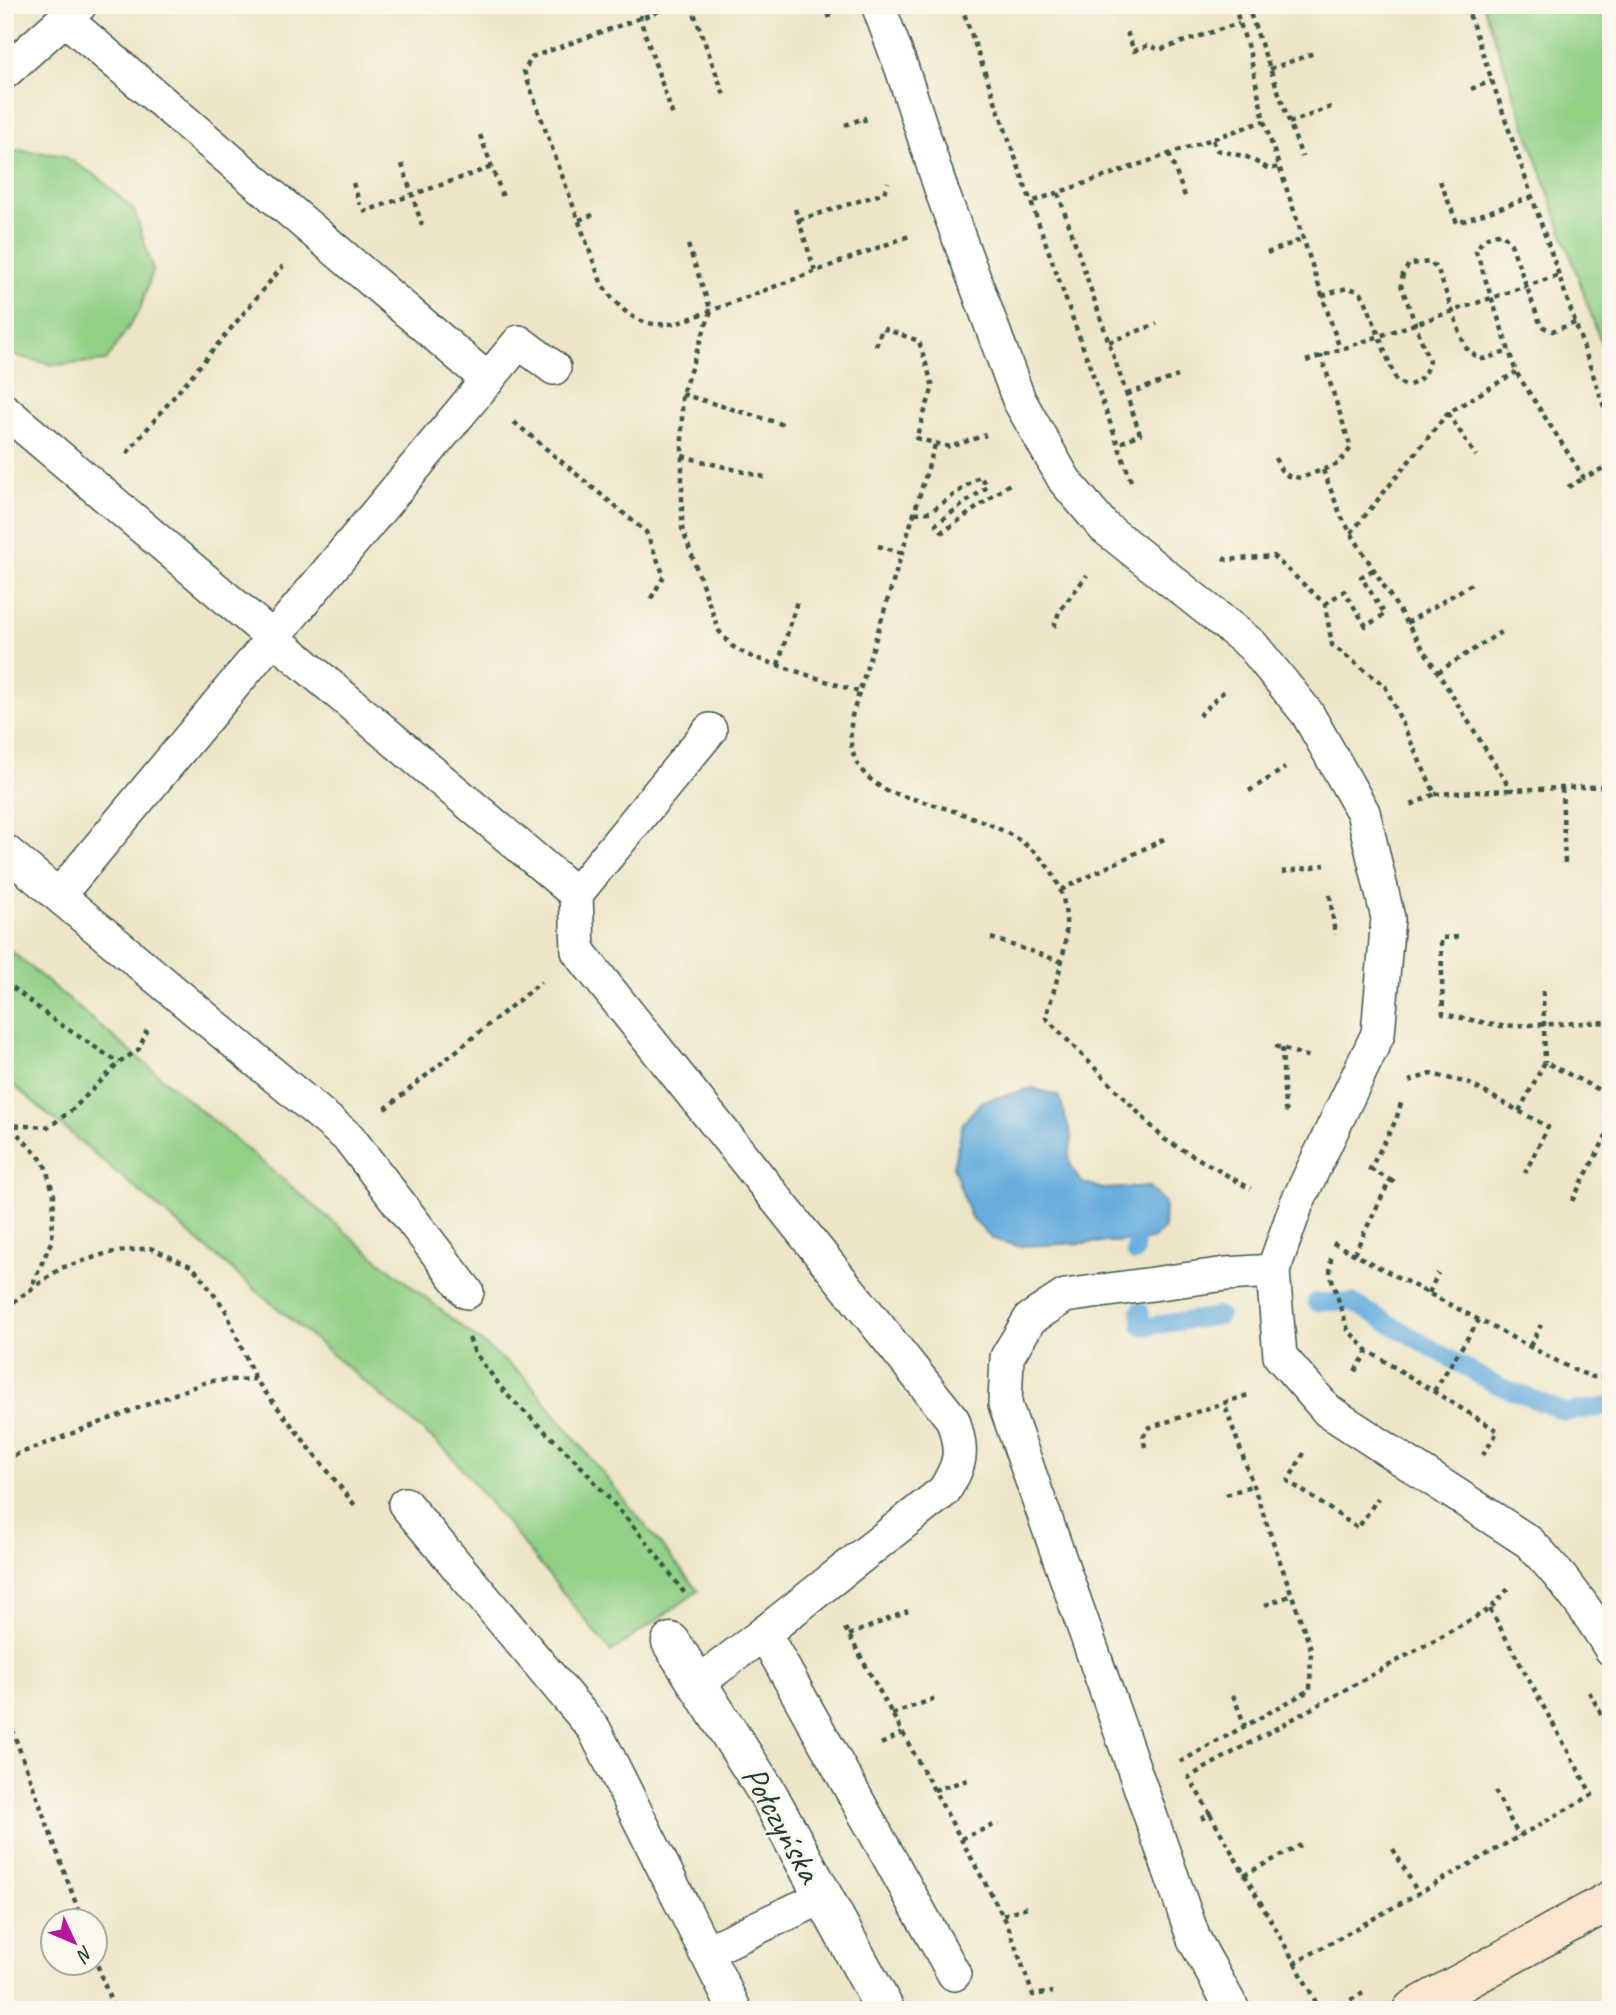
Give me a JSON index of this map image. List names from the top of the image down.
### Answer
{
  "streets": {
    "street": ["Połczyńska"]
  },
  "north": "bottom right"
}
